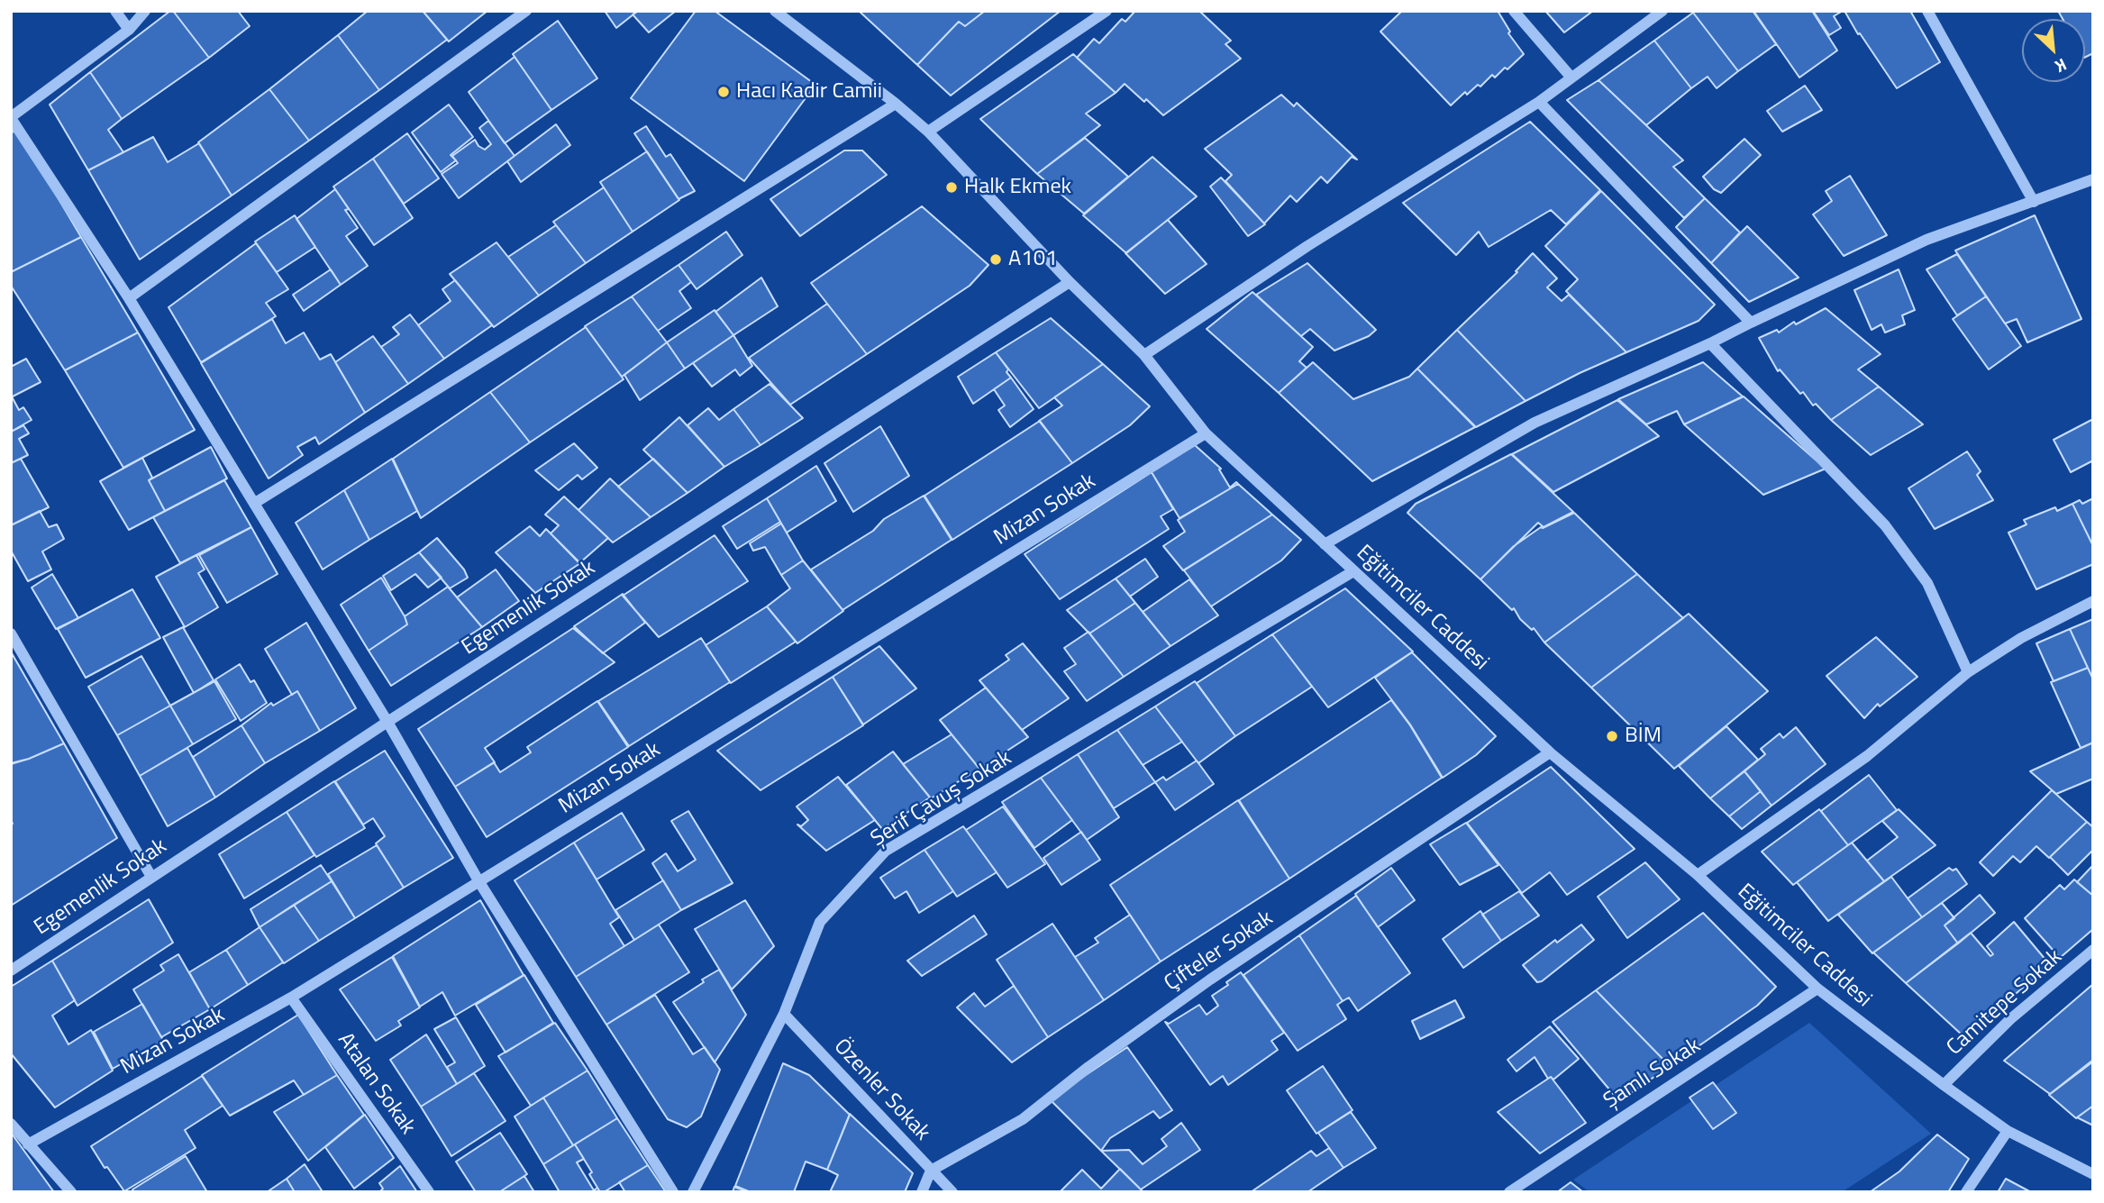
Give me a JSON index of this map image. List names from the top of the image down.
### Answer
{
  "streets": {
    "street": [
      "Mizan Sokak",
      "Egemenlik Sokak",
      "Eğitimciler Caddesi",
      "Şerif Çavuş Sokak",
      "Çifteler Sokak",
      "Camitepe Sokak",
      "Şamlı Sokak",
      "Atalan Sokak",
      "Özenler Sokak"
    ]
  },
  "crossings": [
    ["Mizan Sokak", "Eğitimciler Caddesi"],
    ["Mizan Sokak", "Atalan Sokak"],
    ["Egemenlik Sokak", "Eğitimciler Caddesi"],
    ["Eğitimciler Caddesi", "Şerif Çavuş Sokak"],
    ["Eğitimciler Caddesi", "Çifteler Sokak"],
    ["Eğitimciler Caddesi", "Camitepe Sokak"],
    ["Eğitimciler Caddesi", "Şamlı Sokak"],
    ["Şerif Çavuş Sokak", "Özenler Sokak"],
    ["Çifteler Sokak", "Özenler Sokak"]
  ],
  "places": [
    "Hacı Kadir Camii",
    "Halk Ekmek",
    "A101",
    "BİM"
  ],
  "north": "bottom right"
}
